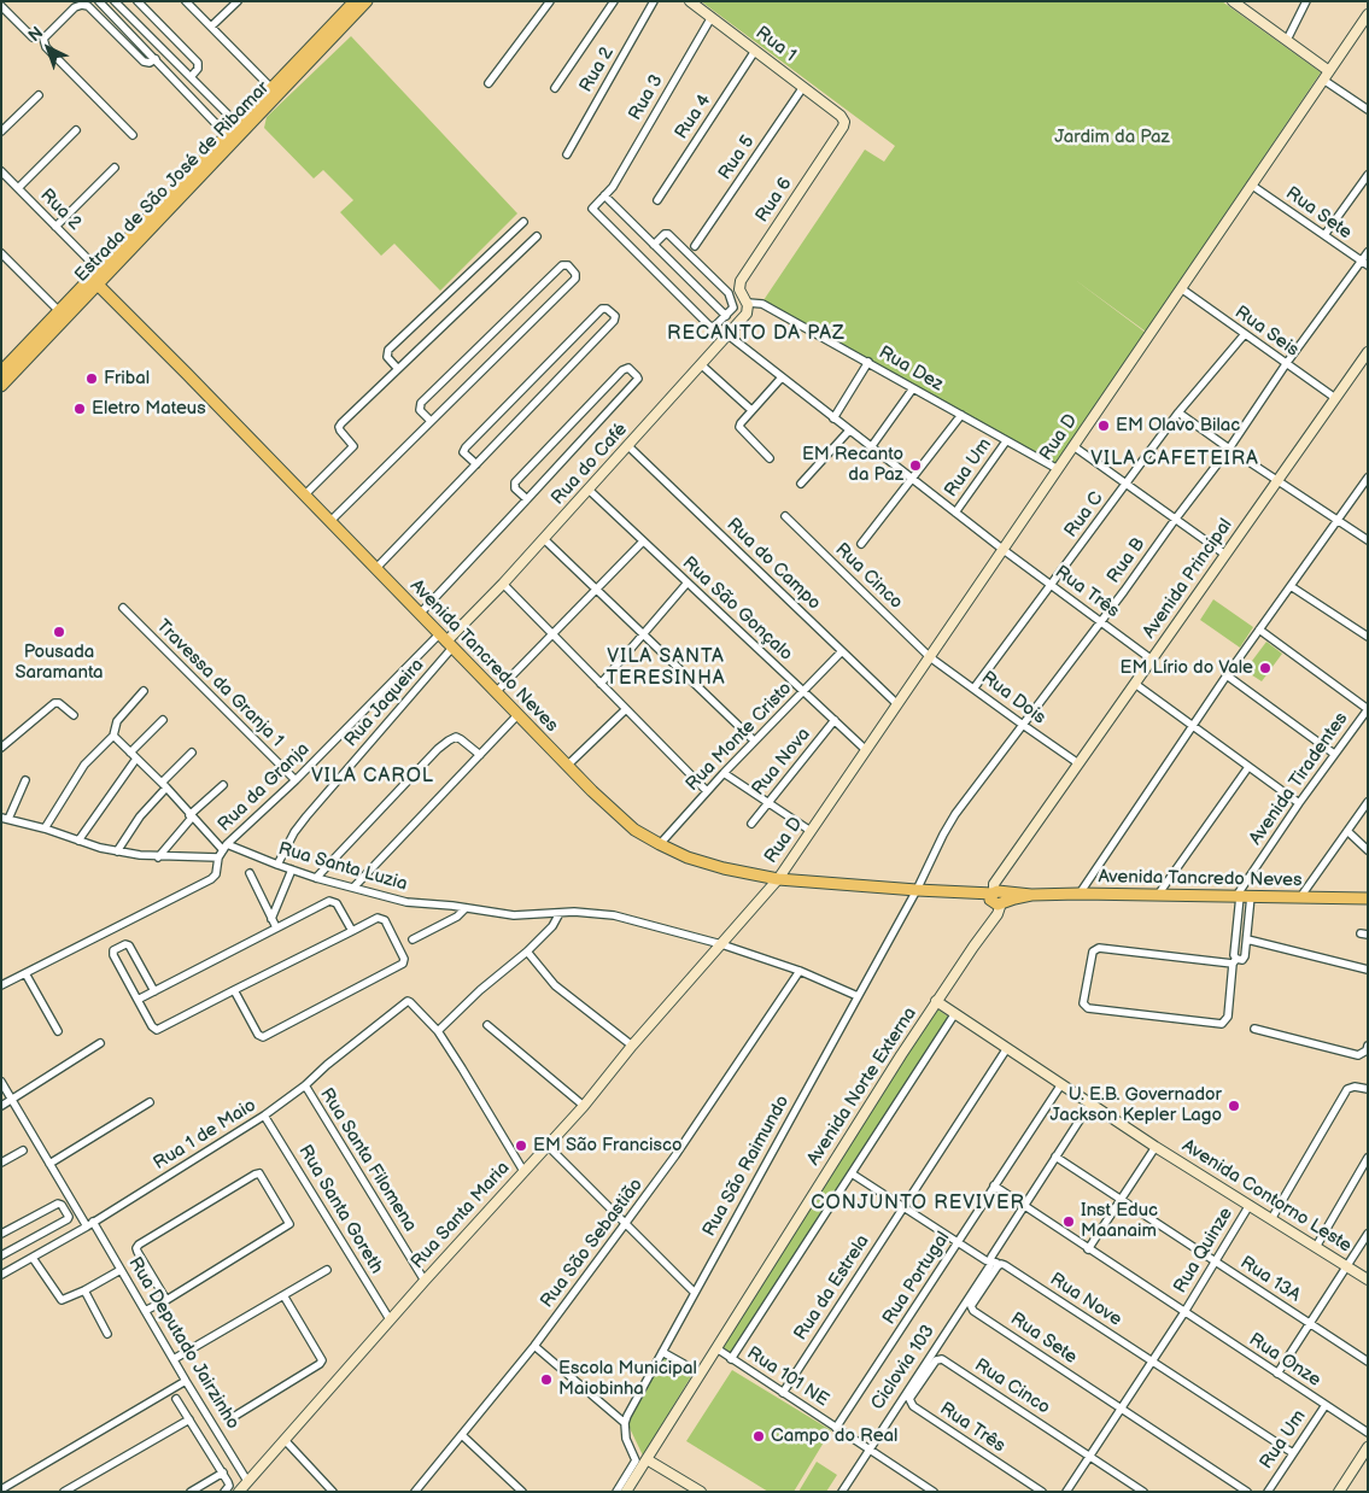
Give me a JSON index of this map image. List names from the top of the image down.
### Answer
{
  "streets": {
    "main road": ["Estrada de São José de Ribamar", "Avenida Tancredo Neves"],
    "street": [
      "Rua 1",
      "Rua 2",
      "Rua 3",
      "Rua 4",
      "Rua 5",
      "Rua 6",
      "Rua Sete",
      "Rua Seis",
      "Rua Dez",
      "Rua D",
      "Rua do Café",
      "Rua Um",
      "Rua C",
      "Rua B",
      "Rua do Campo",
      "Rua Cinco",
      "Avenida Principal",
      "Rua Três",
      "Rua São Gonçalo",
      "Travessa da Granja 1",
      "Rua Dois",
      "Rua Jaqueira",
      "Rua Monte Cristo",
      "Rua Nova",
      "Avenida Tiradentes",
      "Rua da Granja",
      "Rua Santa Luzia",
      "Avenida Norte Externa",
      "Rua 1 de Maio",
      "Rua Santa Filomena",
      "Rua São Raimundo",
      "Avenida Contorno Leste",
      "Rua Santa Goreth",
      "Rua Santa Maria",
      "Rua São Sebastião",
      "Rua Quinze",
      "Rua Portugal",
      "Rua 13A",
      "Rua da Estrela",
      "Rua Nove",
      "Rua Deputado Jairzinho",
      "Rua Onze",
      "Ciclovia 103",
      "Rua 101 NE"
    ]
  },
  "crossings": [
    ["Rua 1", "Rua 3"],
    ["Rua 1", "Rua 4"],
    ["Rua 1", "Rua 5"],
    ["Rua 1", "Rua 6"],
    ["Rua 2", "Estrada de São José de Ribamar"],
    ["Estrada de São José de Ribamar", "Avenida Tancredo Neves"],
    ["Rua 6", "Rua Dez"],
    ["Rua 6", "Rua do Café"],
    ["Rua Sete", "Rua D"],
    ["Rua Sete", "Rua B"],
    ["Rua Sete", "Rua Nove"],
    ["Rua Seis", "Rua D"],
    ["Rua Seis", "Rua C"],
    ["Rua Seis", "Rua B"],
    ["Rua Seis", "Avenida Principal"],
    ["Rua Dez", "Rua D"],
    ["Rua Dez", "Rua do Café"],
    ["Rua Dez", "Rua Um"],
    ["Rua D", "Rua do Campo"],
    ["Rua D", "Rua Cinco"],
    ["Rua D", "Rua Três"],
    ["Rua D", "Rua São Gonçalo"],
    ["Rua D", "Avenida Tancredo Neves"],
    ["Rua D", "Rua Dois"],
    ["Rua D", "Rua Santa Maria"],
    ["Rua do Café", "Rua do Campo"],
    ["Rua do Café", "Rua São Gonçalo"],
    ["Rua do Café", "Avenida Tancredo Neves"],
    ["Rua do Café", "Rua Jaqueira"],
    ["Rua do Café", "Rua da Granja"],
    ["Rua Um", "Rua Nove"],
    ["Rua Um", "Rua Onze"],
    ["Rua C", "Rua Três"],
    ["Rua C", "Rua Dois"],
    ["Rua B", "Rua Três"],
    ["Rua B", "Avenida Tancredo Neves"],
    ["Rua B", "Rua Dois"],
    ["Rua B", "Rua São Raimundo"],
    ["Rua do Campo", "Rua Monte Cristo"],
    ["Rua Cinco", "Rua Três"],
    ["Rua Cinco", "Rua Dois"],
    ["Rua Cinco", "Ciclovia 103"],
    ["Avenida Principal", "Rua Três"],
    ["Avenida Principal", "Avenida Tancredo Neves"],
    ["Avenida Principal", "Rua Dois"],
    ["Avenida Principal", "Avenida Norte Externa"],
    ["Rua Três", "Ciclovia 103"],
    ["Rua São Gonçalo", "Rua Monte Cristo"],
    ["Rua São Gonçalo", "Rua Nova"],
    ["Avenida Tancredo Neves", "Rua Jaqueira"],
    ["Avenida Tancredo Neves", "Rua Monte Cristo"],
    ["Avenida Tancredo Neves", "Avenida Tiradentes"],
    ["Avenida Tancredo Neves", "Rua da Granja"],
    ["Avenida Tancredo Neves", "Avenida Norte Externa"],
    ["Avenida Tancredo Neves", "Rua São Raimundo"],
    ["Avenida Tancredo Neves", "Rua Santa Maria"],
    ["Travessa da Granja 1", "Rua da Granja"],
    ["Rua Jaqueira", "Rua da Granja"],
    ["Rua Jaqueira", "Rua Santa Luzia"],
    ["Rua da Granja", "Rua Santa Luzia"],
    ["Rua Santa Luzia", "Rua São Raimundo"],
    ["Rua Santa Luzia", "Rua Santa Maria"],
    ["Rua Santa Luzia", "Rua São Sebastião"],
    ["Avenida Norte Externa", "Avenida Contorno Leste"],
    ["Avenida Norte Externa", "Rua Nove"],
    ["Avenida Norte Externa", "Rua 101 NE"],
    ["Rua 1 de Maio", "Rua Santa Filomena"],
    ["Rua 1 de Maio", "Rua Santa Goreth"],
    ["Rua 1 de Maio", "Rua Deputado Jairzinho"],
    ["Rua Santa Filomena", "Rua Santa Maria"],
    ["Avenida Contorno Leste", "Rua Quinze"],
    ["Avenida Contorno Leste", "Rua Portugal"],
    ["Avenida Contorno Leste", "Rua da Estrela"],
    ["Avenida Contorno Leste", "Ciclovia 103"],
    ["Rua Santa Goreth", "Rua Santa Maria"],
    ["Rua Santa Maria", "Rua Deputado Jairzinho"],
    ["Rua Quinze", "Rua 13A"],
    ["Rua Quinze", "Rua Onze"],
    ["Rua Portugal", "Rua Nove"],
    ["Rua Portugal", "Rua Onze"],
    ["Rua Portugal", "Rua 101 NE"],
    ["Rua 13A", "Ciclovia 103"],
    ["Rua da Estrela", "Rua Nove"],
    ["Rua da Estrela", "Rua 101 NE"],
    ["Rua Nove", "Ciclovia 103"],
    ["Rua Onze", "Ciclovia 103"],
    ["Ciclovia 103", "Rua 101 NE"]
  ],
  "districts": [
    "RECANTO DA PAZ",
    "VILA CAFETEIRA",
    "VILA SANTA TERESINHA",
    "VILA CAROL",
    "CONJUNTO REVIVER"
  ],
  "parks": ["Jardim da Paz"],
  "places": [
    "Fribal",
    "Eletro Mateus",
    "EM Olavo Bilac",
    "EM Recanto da Paz",
    "Pousada Saramanta",
    "EM Lírio do Vale",
    "U. E.B. Governador Jackson Kepler Lago",
    "EM São Francisco",
    "Inst Educ Maanaim",
    "Escola Municipal Maiobinha",
    "Campo do Real"
  ],
  "north": "top left"
}
